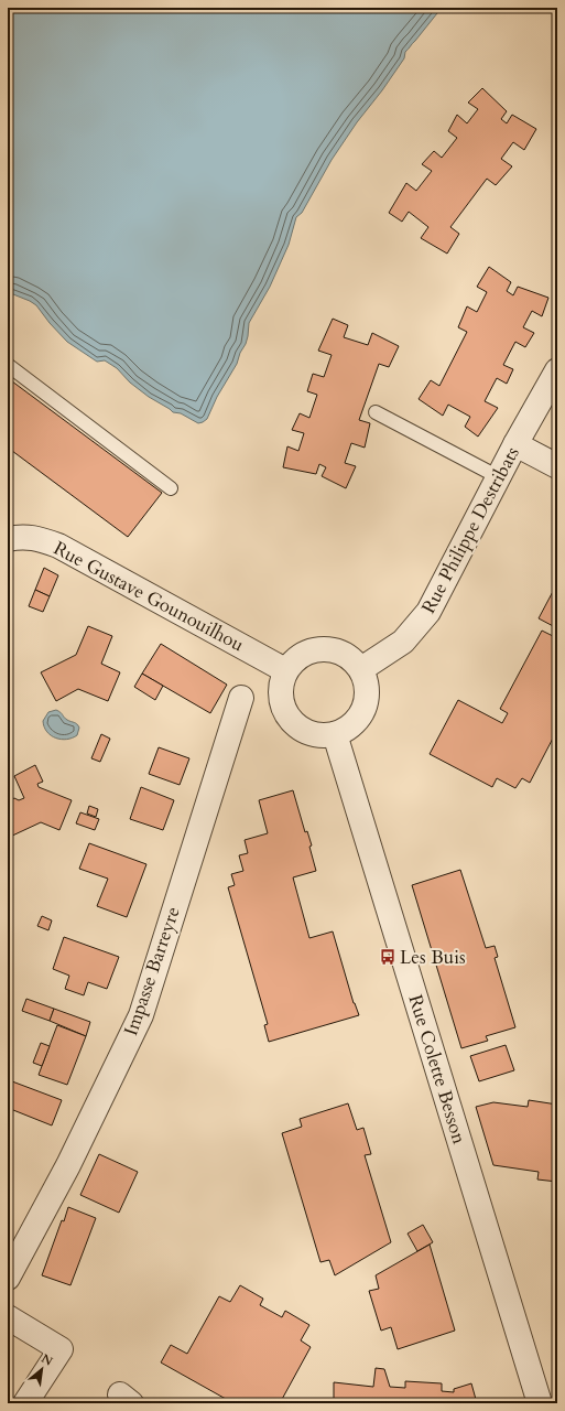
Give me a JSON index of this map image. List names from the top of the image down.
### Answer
{
  "streets": {
    "street": [
      "Rue Philippe Destribats",
      "Rue Gustave Gounouilhou",
      "Impasse Barreyre",
      "Rue Colette Besson"
    ]
  },
  "crossings": [
    ["Rue Philippe Destribats", "Rue Gustave Gounouilhou"],
    ["Rue Philippe Destribats", "Rue Colette Besson"],
    ["Rue Gustave Gounouilhou", "Rue Colette Besson"]
  ],
  "places": {
    "bus stop": ["Les Buis"]
  },
  "north": "top right"
}
